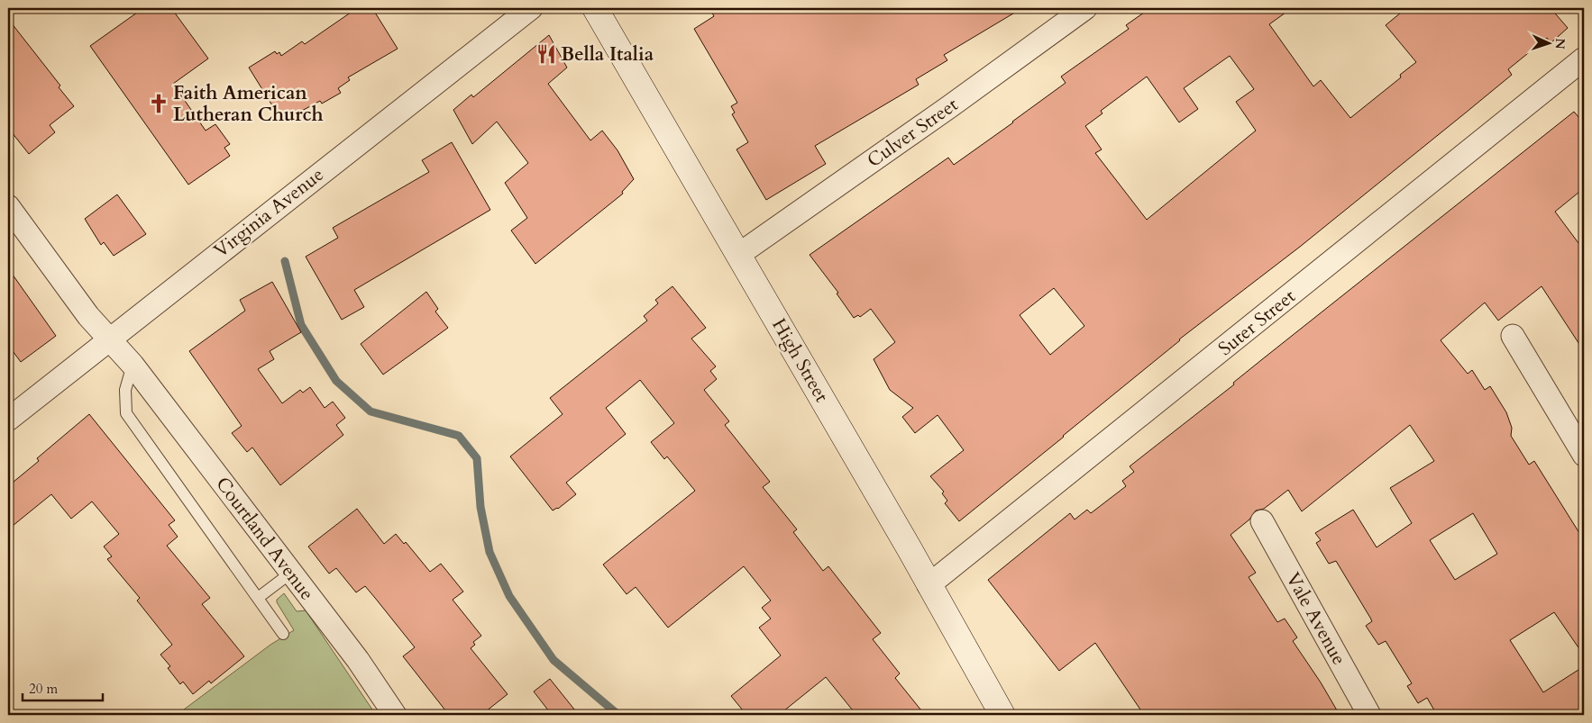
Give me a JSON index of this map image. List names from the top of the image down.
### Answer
{
  "streets": {
    "main road": ["High Street"],
    "street": [
      "Culver Street",
      "Virginia Avenue",
      "Suter Street",
      "Courtland Avenue",
      "Vale Avenue"
    ]
  },
  "crossings": [
    ["Culver Street", "High Street"],
    ["Virginia Avenue", "Courtland Avenue"],
    ["Suter Street", "High Street"]
  ],
  "places": {
    "restaurant": ["Bella Italia"],
    "church": ["Faith American Lutheran Church"]
  },
  "scale_bar": "20 m",
  "north": "right"
}
